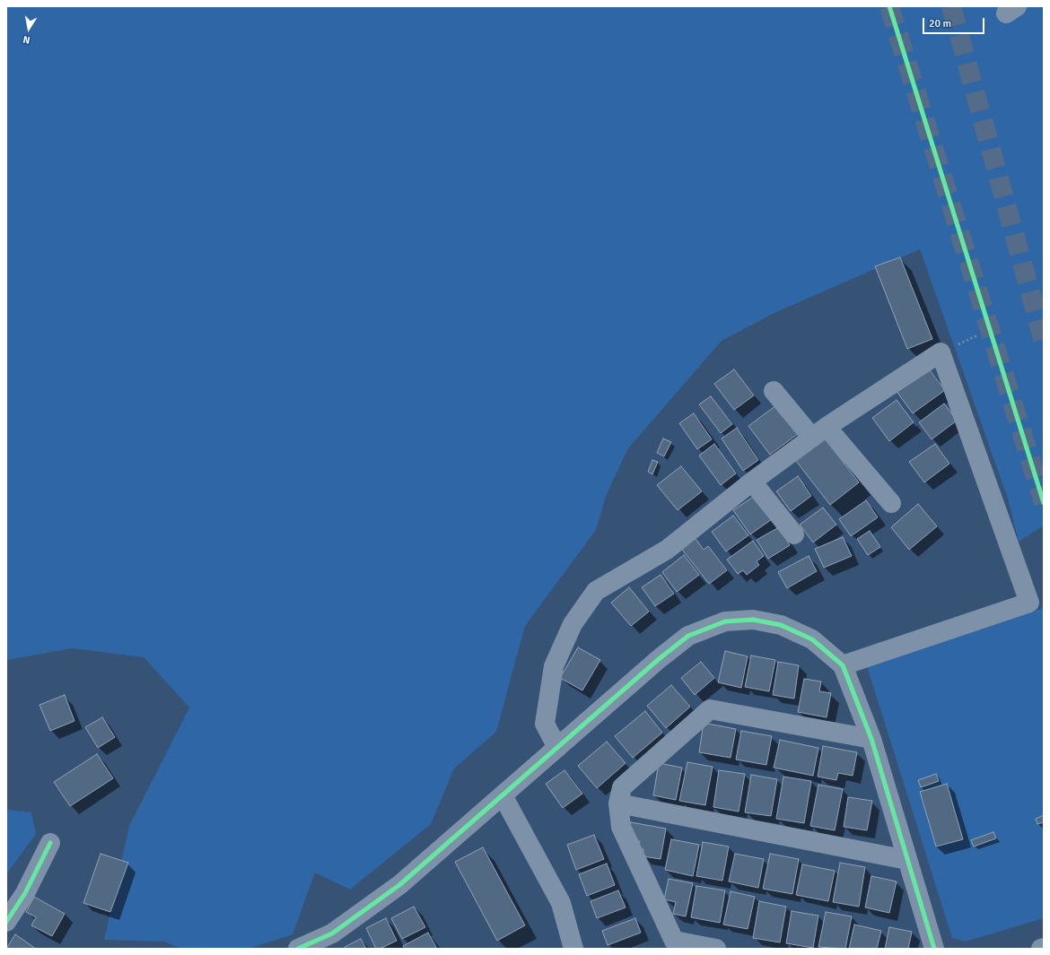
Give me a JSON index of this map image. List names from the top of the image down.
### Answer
{
  "scale_bar": "20 m",
  "north": "bottom"
}
